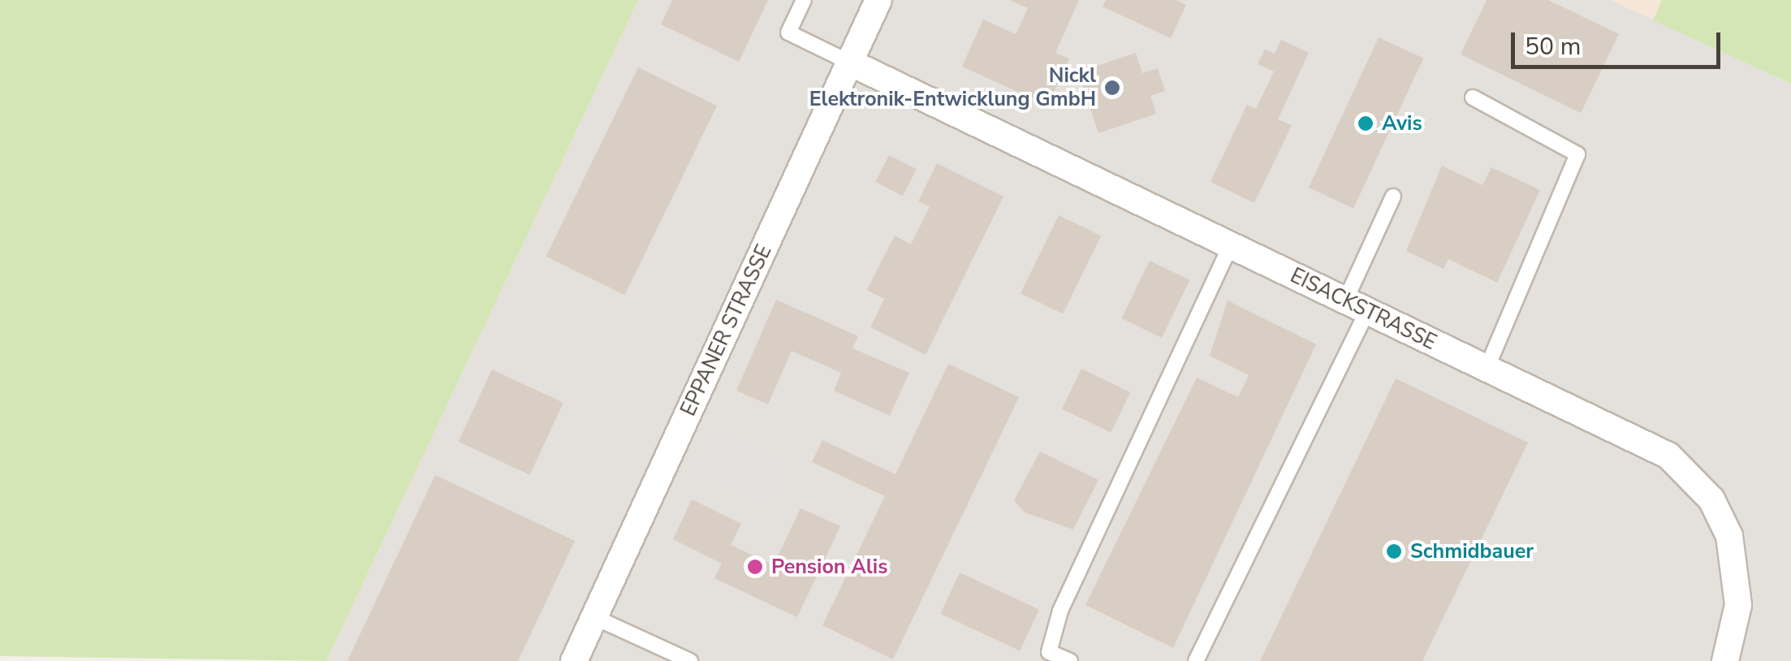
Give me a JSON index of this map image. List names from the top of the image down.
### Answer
{
  "streets": {
    "street": ["EISACKSTRASSE", "EPPANER STRASSE"]
  },
  "crossings": [
    ["EISACKSTRASSE", "EPPANER STRASSE"]
  ],
  "places": [
    "Nickl Elektronik-Entwicklung GmbH",
    "Avis",
    "Schmidbauer",
    "Pension Alis"
  ],
  "scale_bar": "50 m"
}
